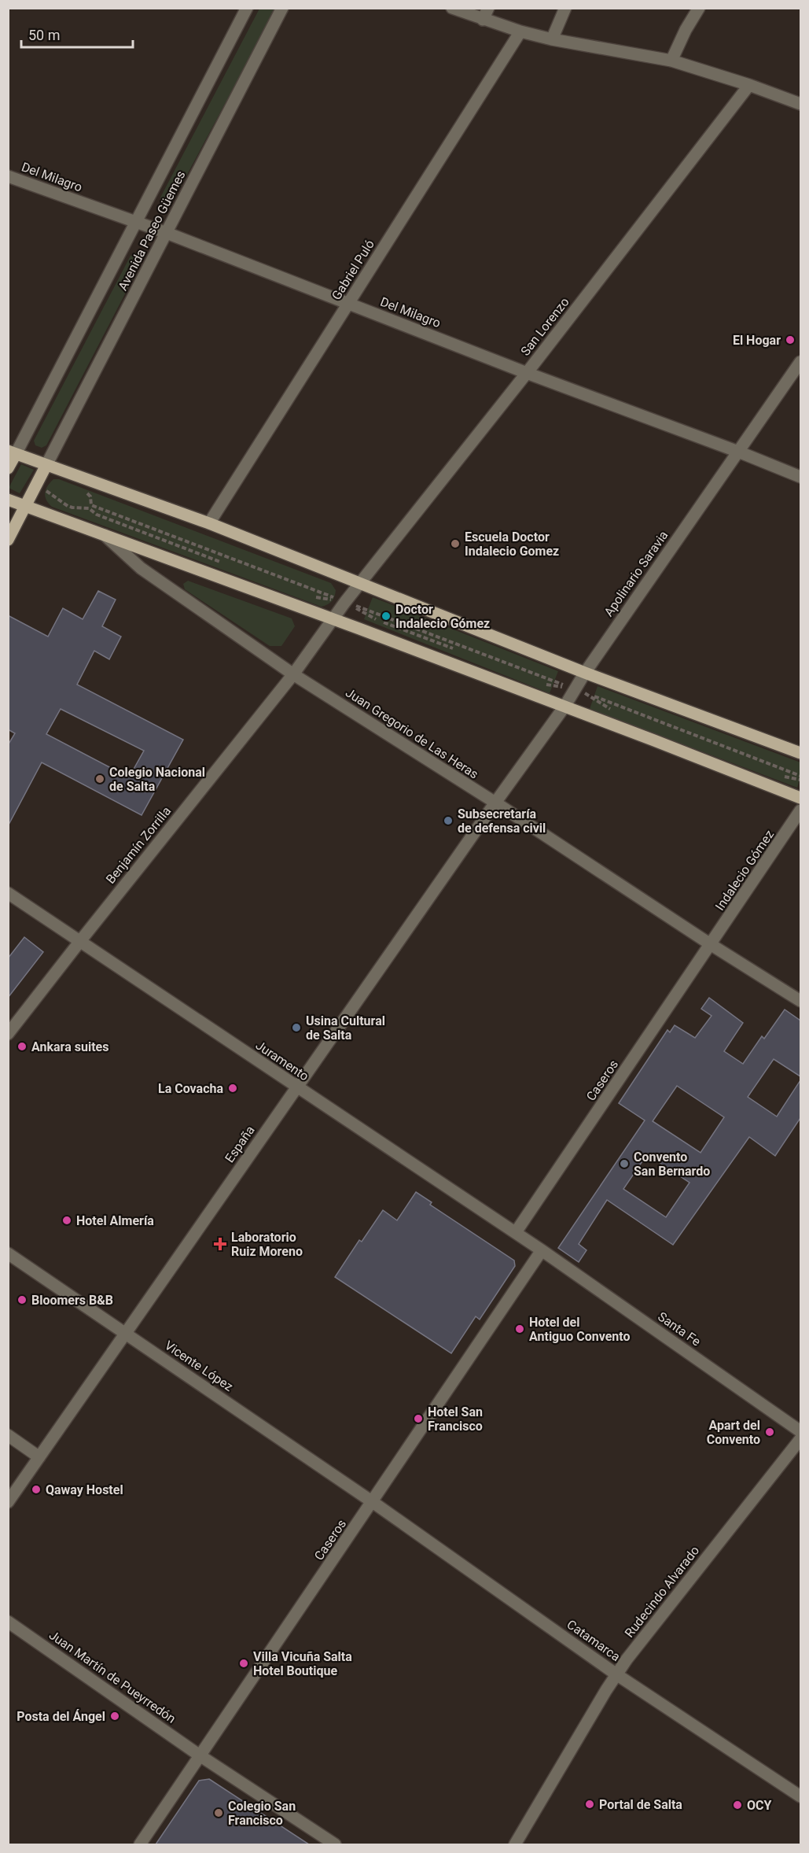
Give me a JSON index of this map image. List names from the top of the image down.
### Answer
{
  "streets": {
    "street": [
      "Del Milagro",
      "Avenida Paseo Güemes",
      "Gabriel Puló",
      "San Lorenzo",
      "Apolinario Saravia",
      "Juan Gregorio de Las Heras",
      "Benjamín Zorrilla",
      "Indalecio Gómez",
      "Juramento",
      "Caseros",
      "España",
      "Santa Fe",
      "Vicente López",
      "Rudecindo Alvarado",
      "Catamarca",
      "Juan Martín de Pueyrredón"
    ]
  },
  "crossings": [
    ["Del Milagro", "Avenida Paseo Güemes"],
    ["Del Milagro", "Gabriel Puló"],
    ["Del Milagro", "San Lorenzo"],
    ["Del Milagro", "Apolinario Saravia"],
    ["San Lorenzo", "Benjamín Zorrilla"],
    ["Apolinario Saravia", "Juan Gregorio de Las Heras"],
    ["Apolinario Saravia", "España"],
    ["Juan Gregorio de Las Heras", "Benjamín Zorrilla"],
    ["Juan Gregorio de Las Heras", "Indalecio Gómez"],
    ["Juan Gregorio de Las Heras", "Caseros"],
    ["Juan Gregorio de Las Heras", "España"],
    ["Benjamín Zorrilla", "Juramento"],
    ["Indalecio Gómez", "Caseros"],
    ["Juramento", "Caseros"],
    ["Juramento", "España"],
    ["Juramento", "Santa Fe"],
    ["Caseros", "Santa Fe"],
    ["Caseros", "Vicente López"],
    ["Caseros", "Catamarca"],
    ["Caseros", "Juan Martín de Pueyrredón"],
    ["España", "Vicente López"],
    ["Vicente López", "Catamarca"],
    ["Rudecindo Alvarado", "Catamarca"]
  ],
  "places": {
    "other": [
      "El Hogar",
      "Escuela Doctor Indalecio Gomez",
      "Doctor Indalecio Gómez",
      "Colegio Nacional de Salta",
      "Subsecretaría de defensa civil",
      "Usina Cultural de Salta",
      "Ankara suites",
      "La Covacha",
      "Convento San Bernardo",
      "Hotel Almería",
      "Bloomers B&B",
      "Hotel del Antiguo Convento",
      "Hotel San Francisco",
      "Apart del Convento",
      "Qaway Hostel",
      "Villa Vicuña Salta Hotel Boutique",
      "Posta del Ángel",
      "Portal de Salta",
      "OCY",
      "Colegio San Francisco"
    ],
    "health": ["Laboratorio Ruiz Moreno"]
  },
  "scale_bar": "50 m"
}
